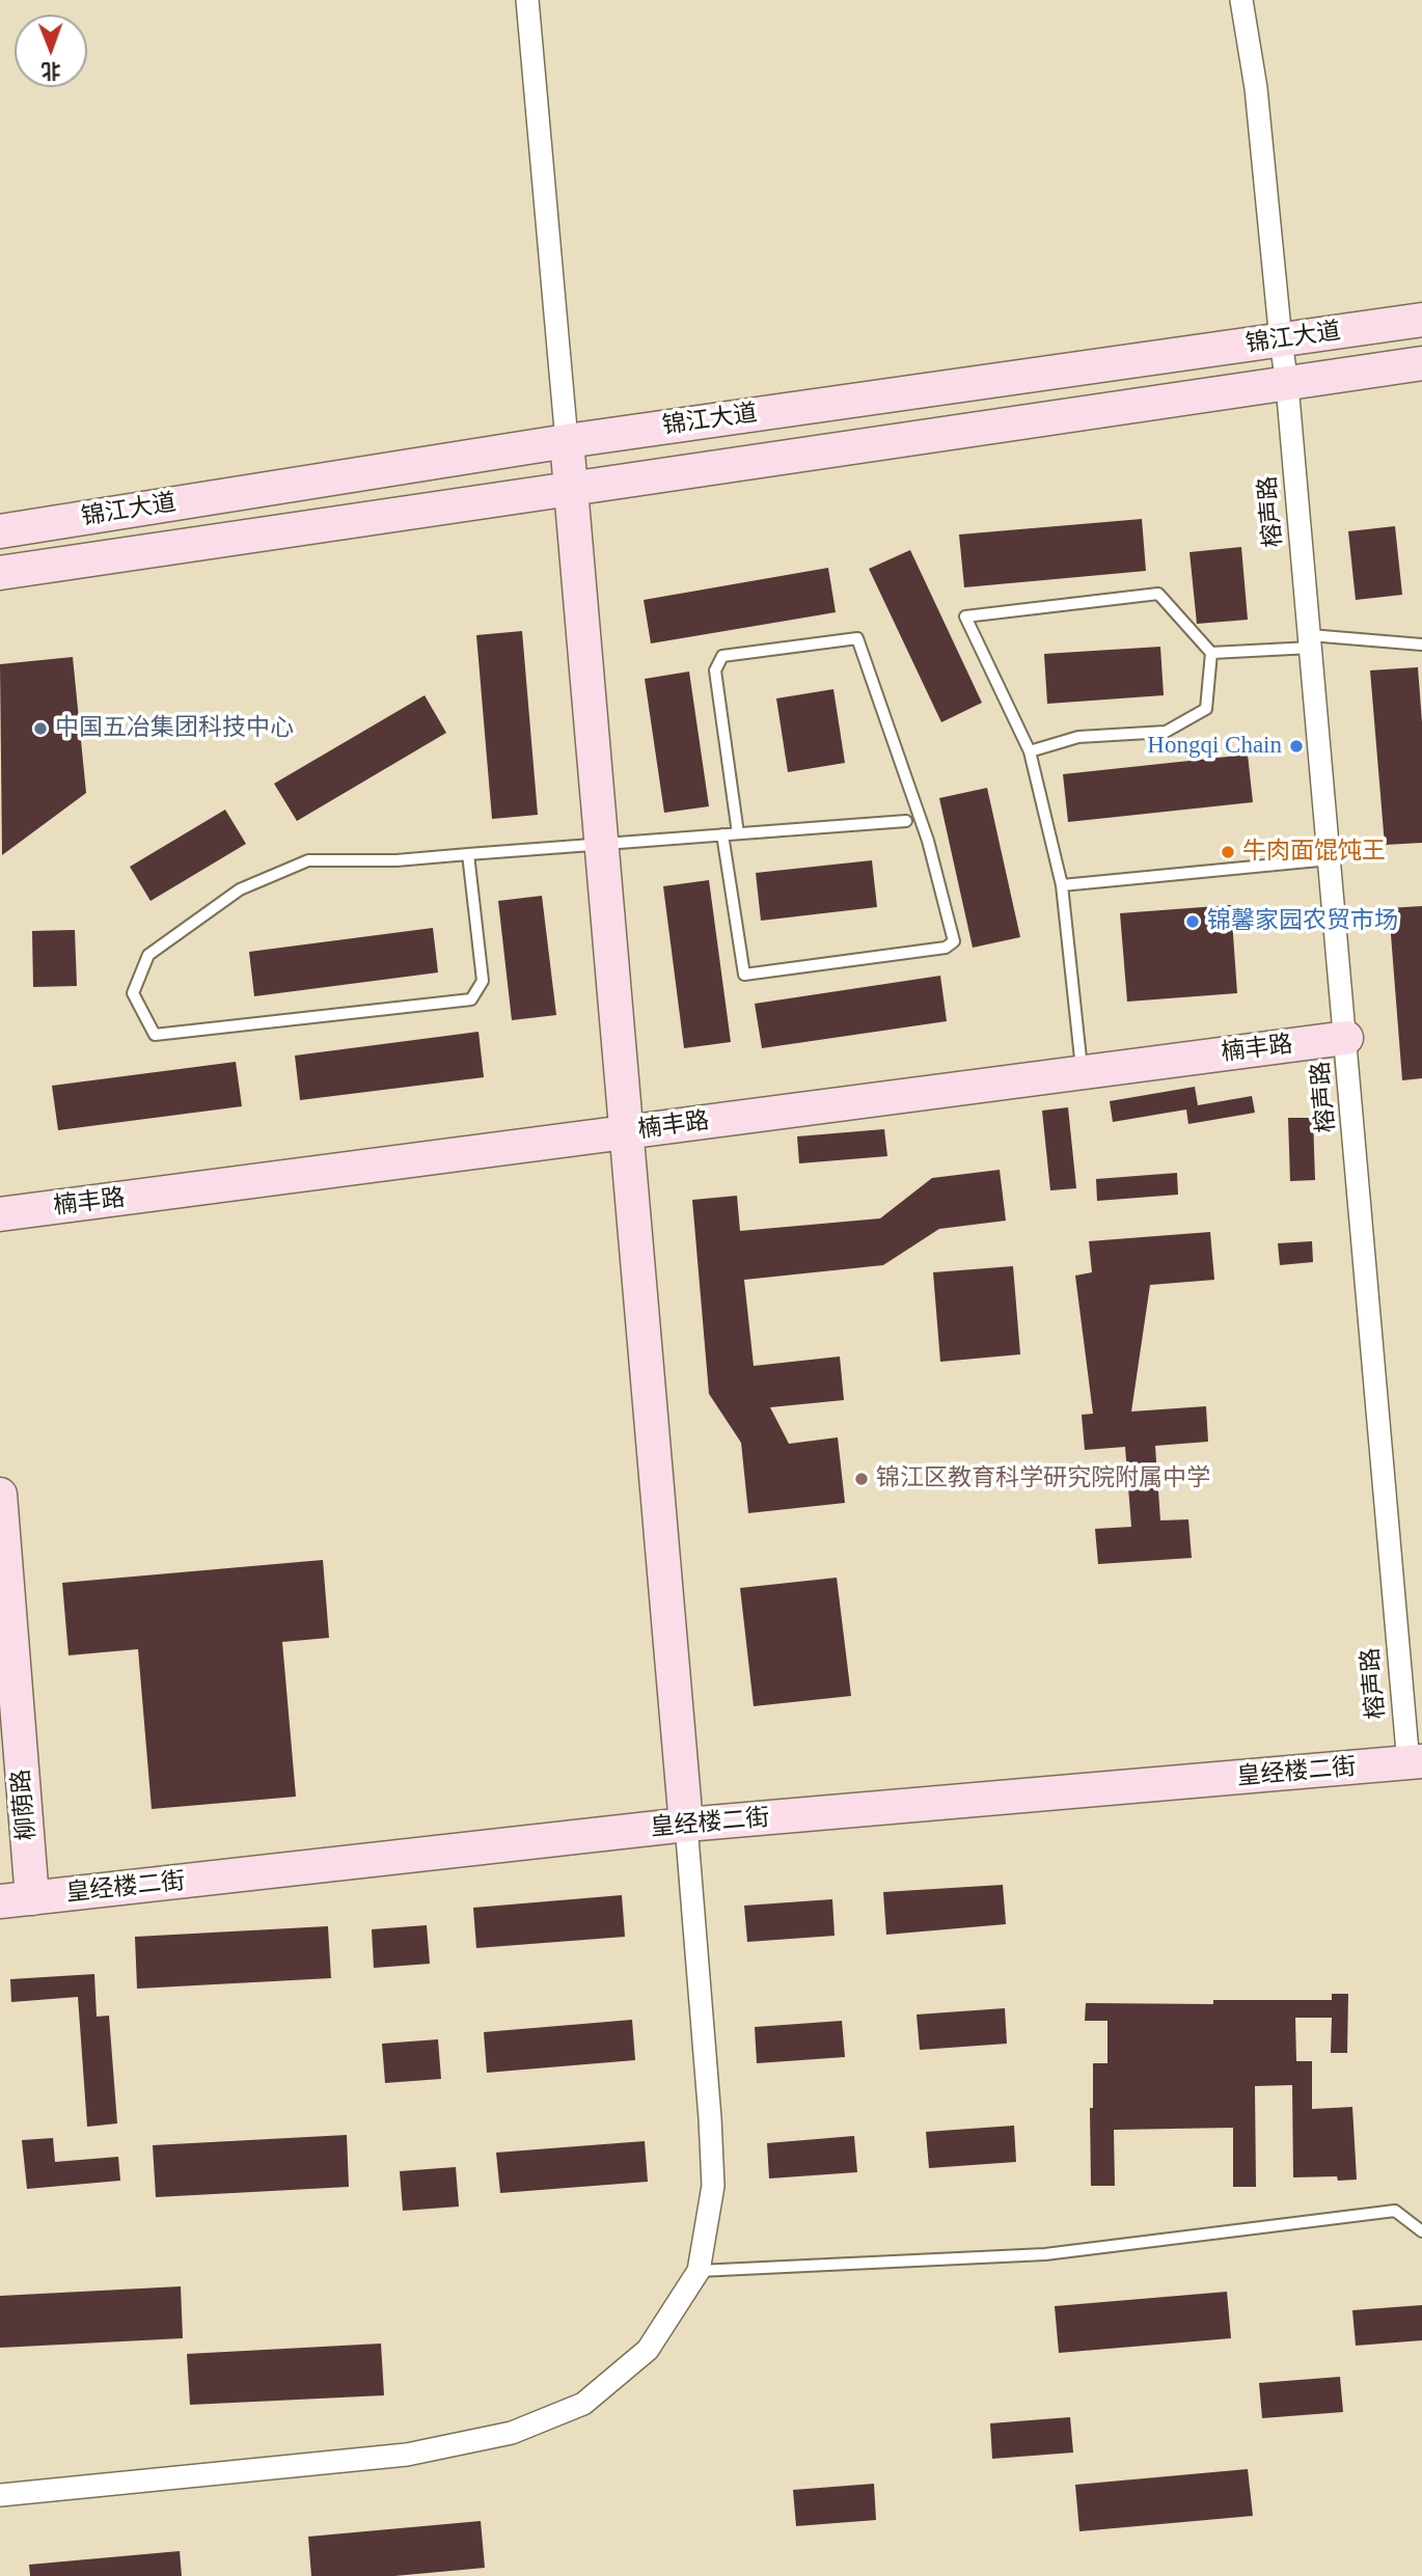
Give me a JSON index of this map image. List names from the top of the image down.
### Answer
{
  "streets": {
    "street": [
      "锦江大道",
      "榕声路",
      "楠丰路",
      "皇经楼二街",
      "柳荫路"
    ]
  },
  "crossings": [
    ["锦江大道", "榕声路"],
    ["榕声路", "楠丰路"],
    ["榕声路", "皇经楼二街"],
    ["皇经楼二街", "柳荫路"]
  ],
  "places": [
    "中国五冶集团科技中心",
    "Hongqi Chain",
    "牛肉面馄饨王",
    "锦馨家园农贸市场",
    "锦江区教育科学研究院附属中学"
  ],
  "north": "bottom"
}
